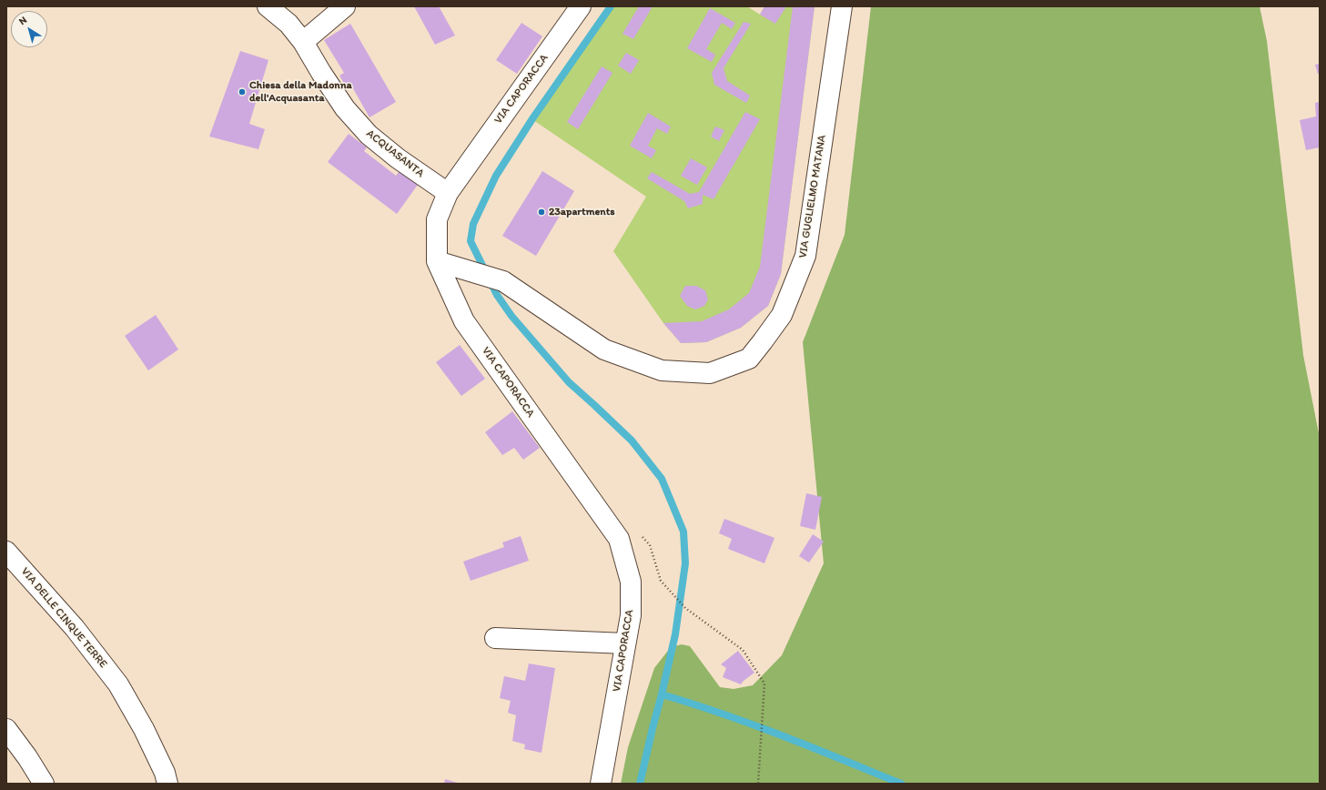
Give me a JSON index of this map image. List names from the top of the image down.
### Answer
{
  "streets": {
    "street": [
      "VIA CAPORACCA",
      "ACQUASANTA",
      "VIA GUGLIELMO MATANA",
      "VIA DELLE CINQUE TERRE"
    ]
  },
  "crossings": [
    ["VIA CAPORACCA", "ACQUASANTA"],
    ["VIA CAPORACCA", "VIA GUGLIELMO MATANA"]
  ],
  "places": ["Chiesa della Madonna dell'Acquasanta", "23apartments"],
  "north": "top left"
}
